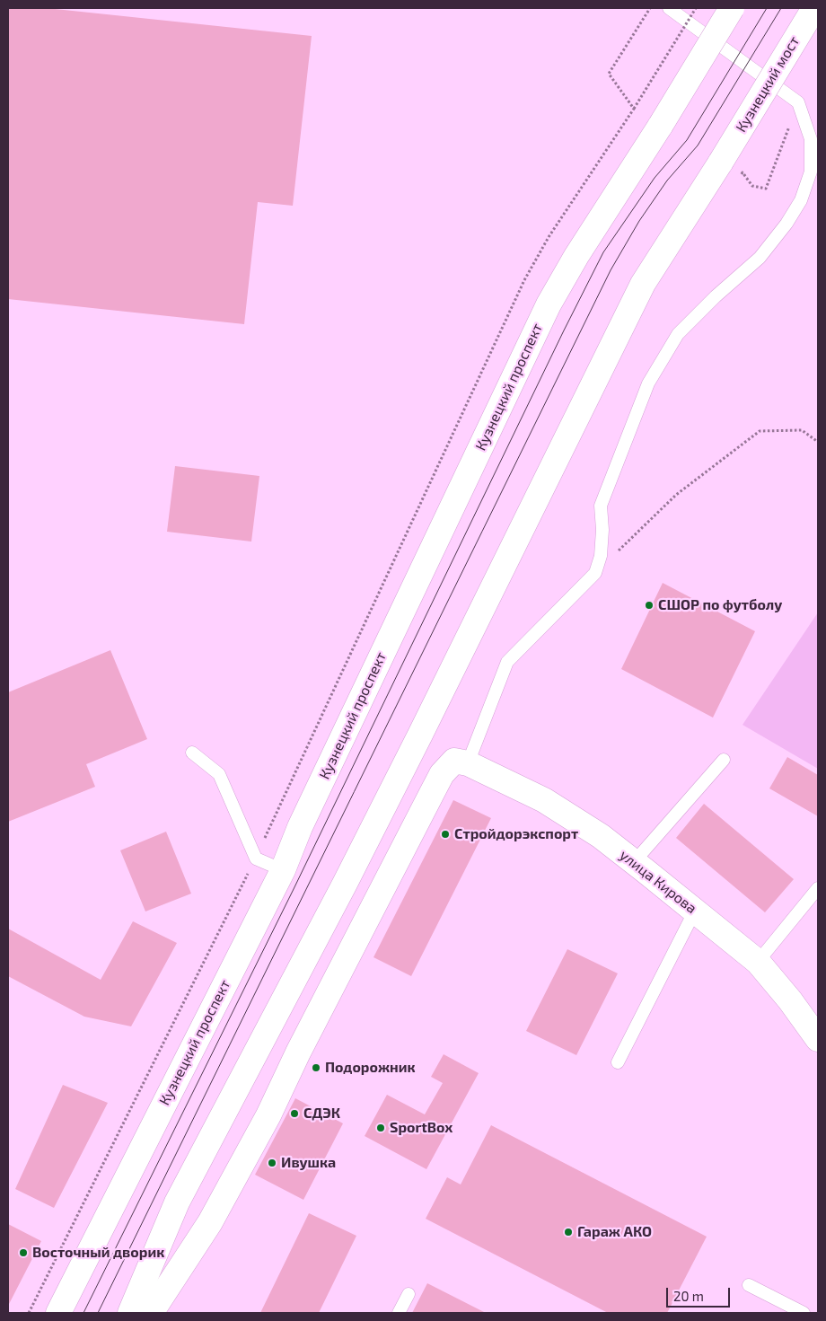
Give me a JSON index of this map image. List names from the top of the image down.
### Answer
{
  "streets": {
    "main road": ["Кузнецкий мост", "Кузнецкий проспект", "улица Кирова"]
  },
  "places": [
    "СШОР по футболу",
    "Стройдорэкспорт",
    "Подорожник",
    "СДЭК",
    "SportBox",
    "Ивушка",
    "Гараж АКО",
    "Восточный дворик"
  ],
  "scale_bar": "20 m"
}
